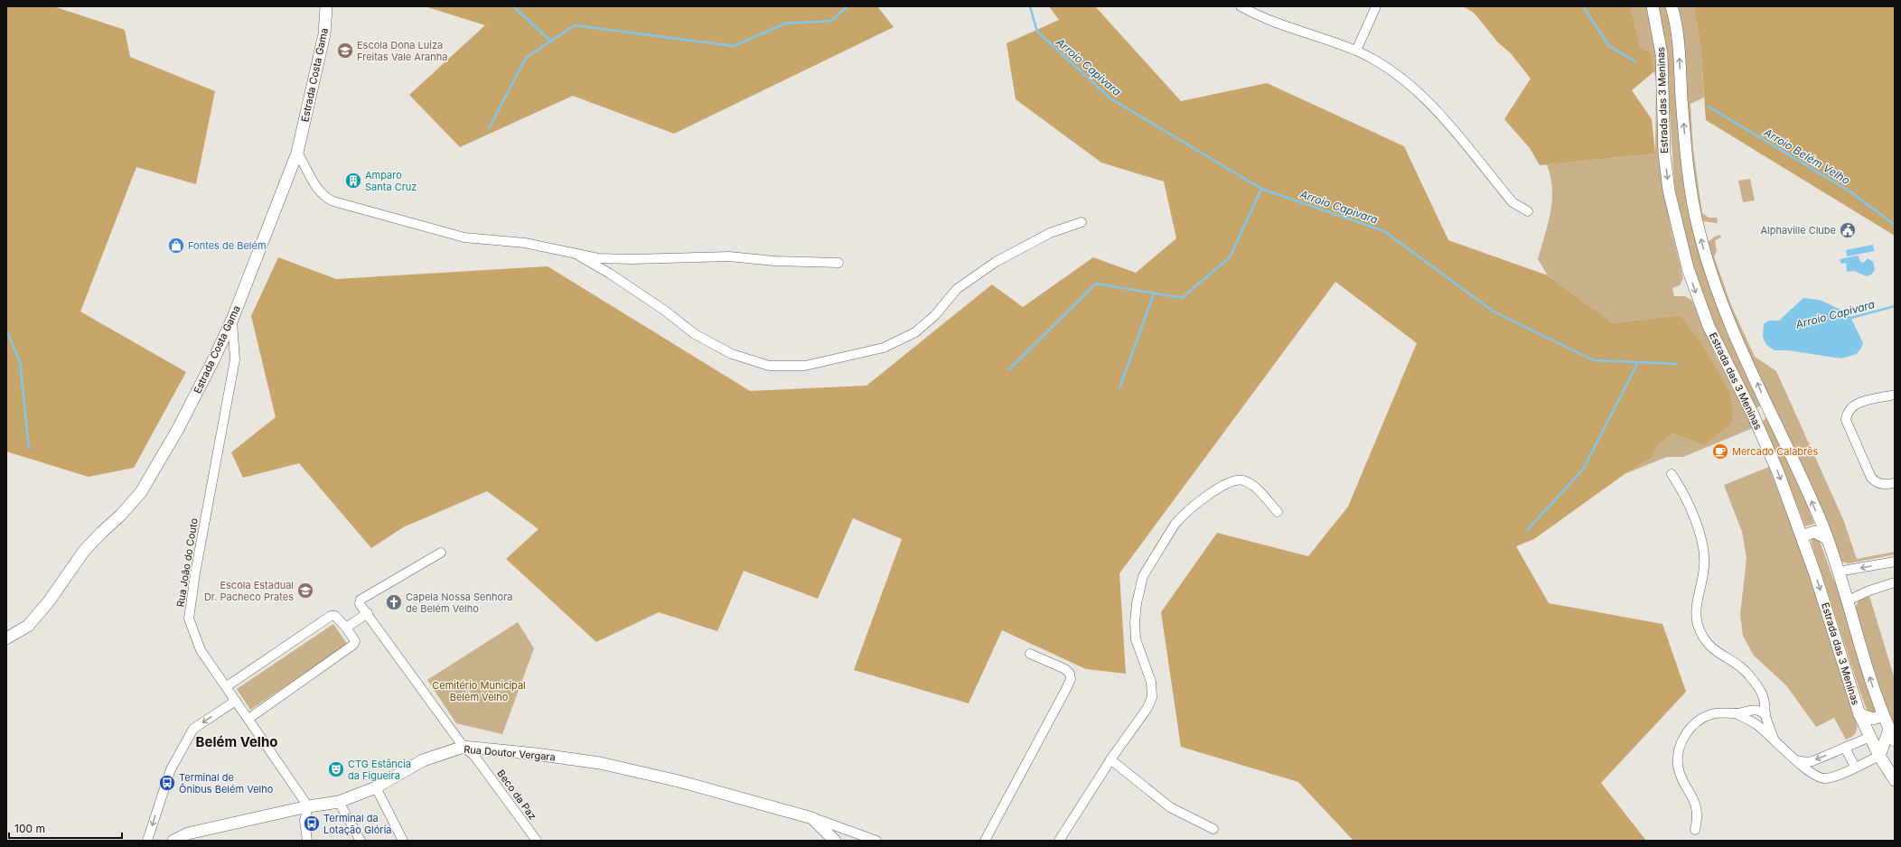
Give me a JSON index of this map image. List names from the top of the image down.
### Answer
{
  "streets": {
    "main road": ["Estrada Costa Gama", "Estrada das 3 Meninas", "Rua Doutor Vergara"],
    "street": ["Rua João do Couto", "Beco da Paz"]
  },
  "crossings": [
    ["Estrada Costa Gama", "Rua João do Couto"],
    ["Rua João do Couto", "Rua Doutor Vergara"],
    ["Rua Doutor Vergara", "Beco da Paz"]
  ],
  "districts": ["Belém Velho"],
  "water": ["Arroio Capivara", "Arroio Belém Velho"],
  "parks": ["Cemitério Municipal Belém Velho"],
  "places": {
    "school or university": ["Escola Dona Luiza Freitas Vale Aranha", "Escola Estadual Dr. Pacheco Prates"],
    "building": ["Amparo Santa Cruz"],
    "public building": ["Alphaville Clube"],
    "shop": ["Fontes de Belém"],
    "cafe": ["Mercado Calabrês"],
    "church": ["Capela Nossa Senhora de Belém Velho"],
    "theatre": ["CTG Estância da Figueira"],
    "bus stop": ["Terminal de Ônibus Belém Velho", "Terminal da Lotação Glória"]
  },
  "scale_bar": "100 m"
}
